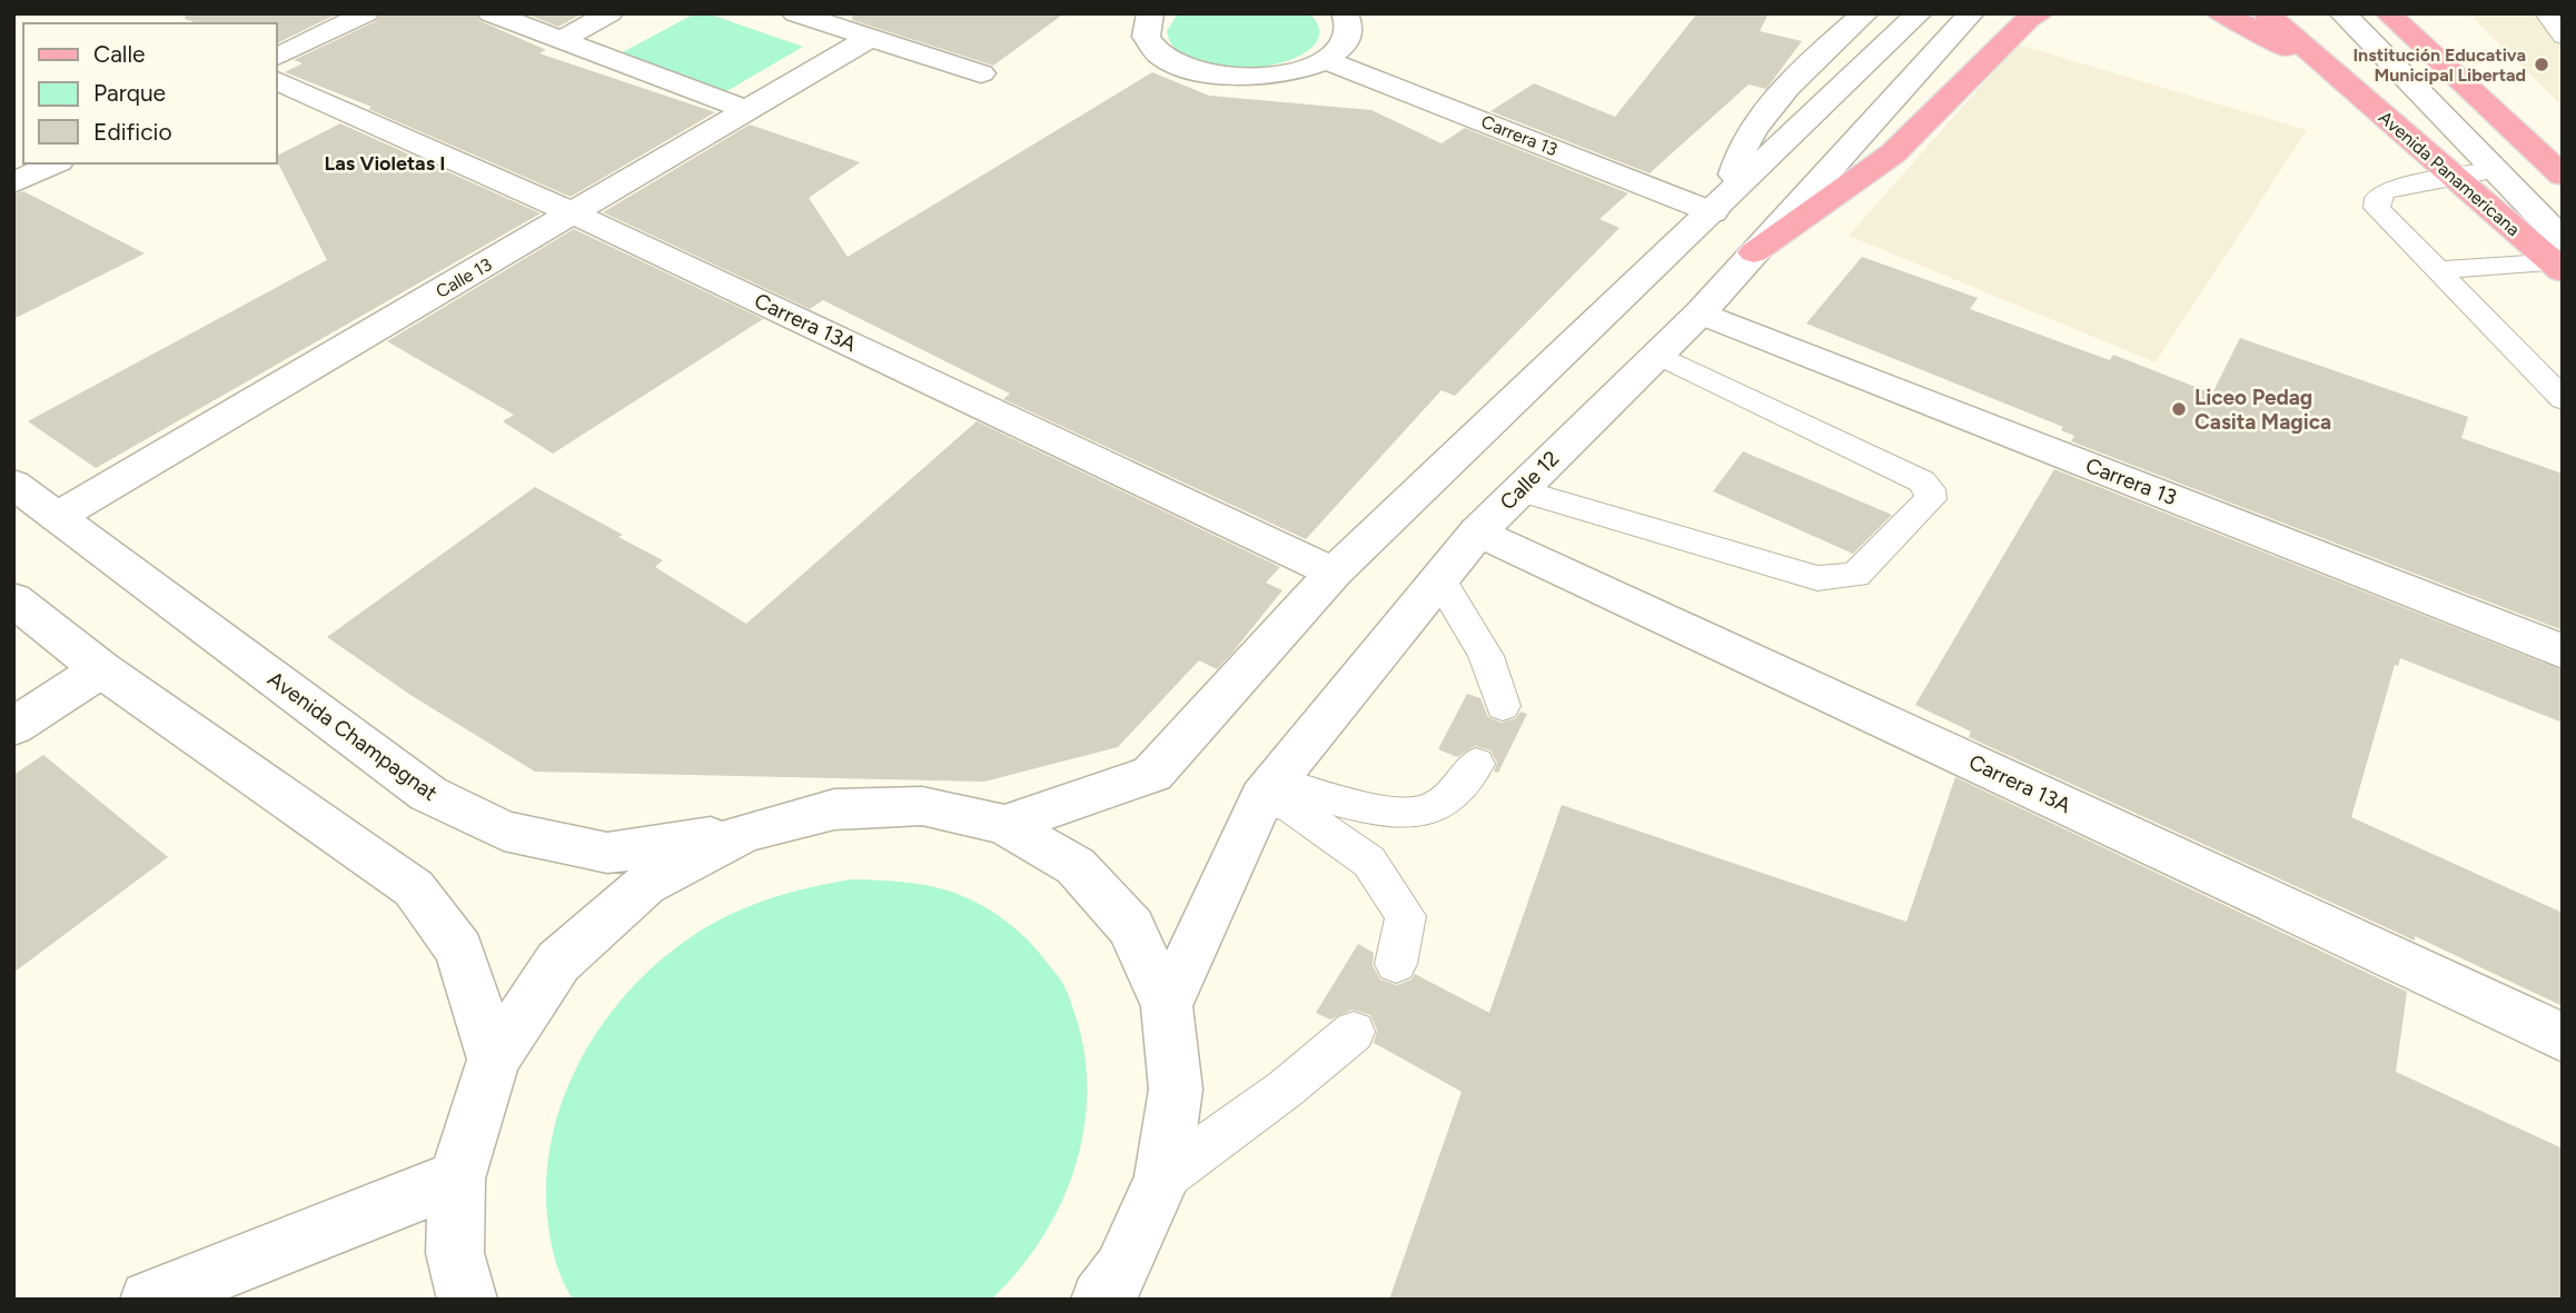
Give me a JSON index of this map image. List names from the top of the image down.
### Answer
{
  "streets": {
    "main road": ["Avenida Panamericana"],
    "street": [
      "Carrera 13",
      "Calle 13",
      "Carrera 13A",
      "Calle 12",
      "Avenida Champagnat"
    ]
  },
  "crossings": [
    ["Carrera 13", "Calle 12"],
    ["Calle 13", "Carrera 13A"],
    ["Calle 13", "Avenida Champagnat"],
    ["Carrera 13A", "Calle 12"]
  ],
  "districts": ["Las Violetas I"],
  "places": ["Institución Educativa Municipal Libertad", "Liceo Pedag Casita Magica"],
  "legend": ["Calle", "Parque", "Edificio"]
}
